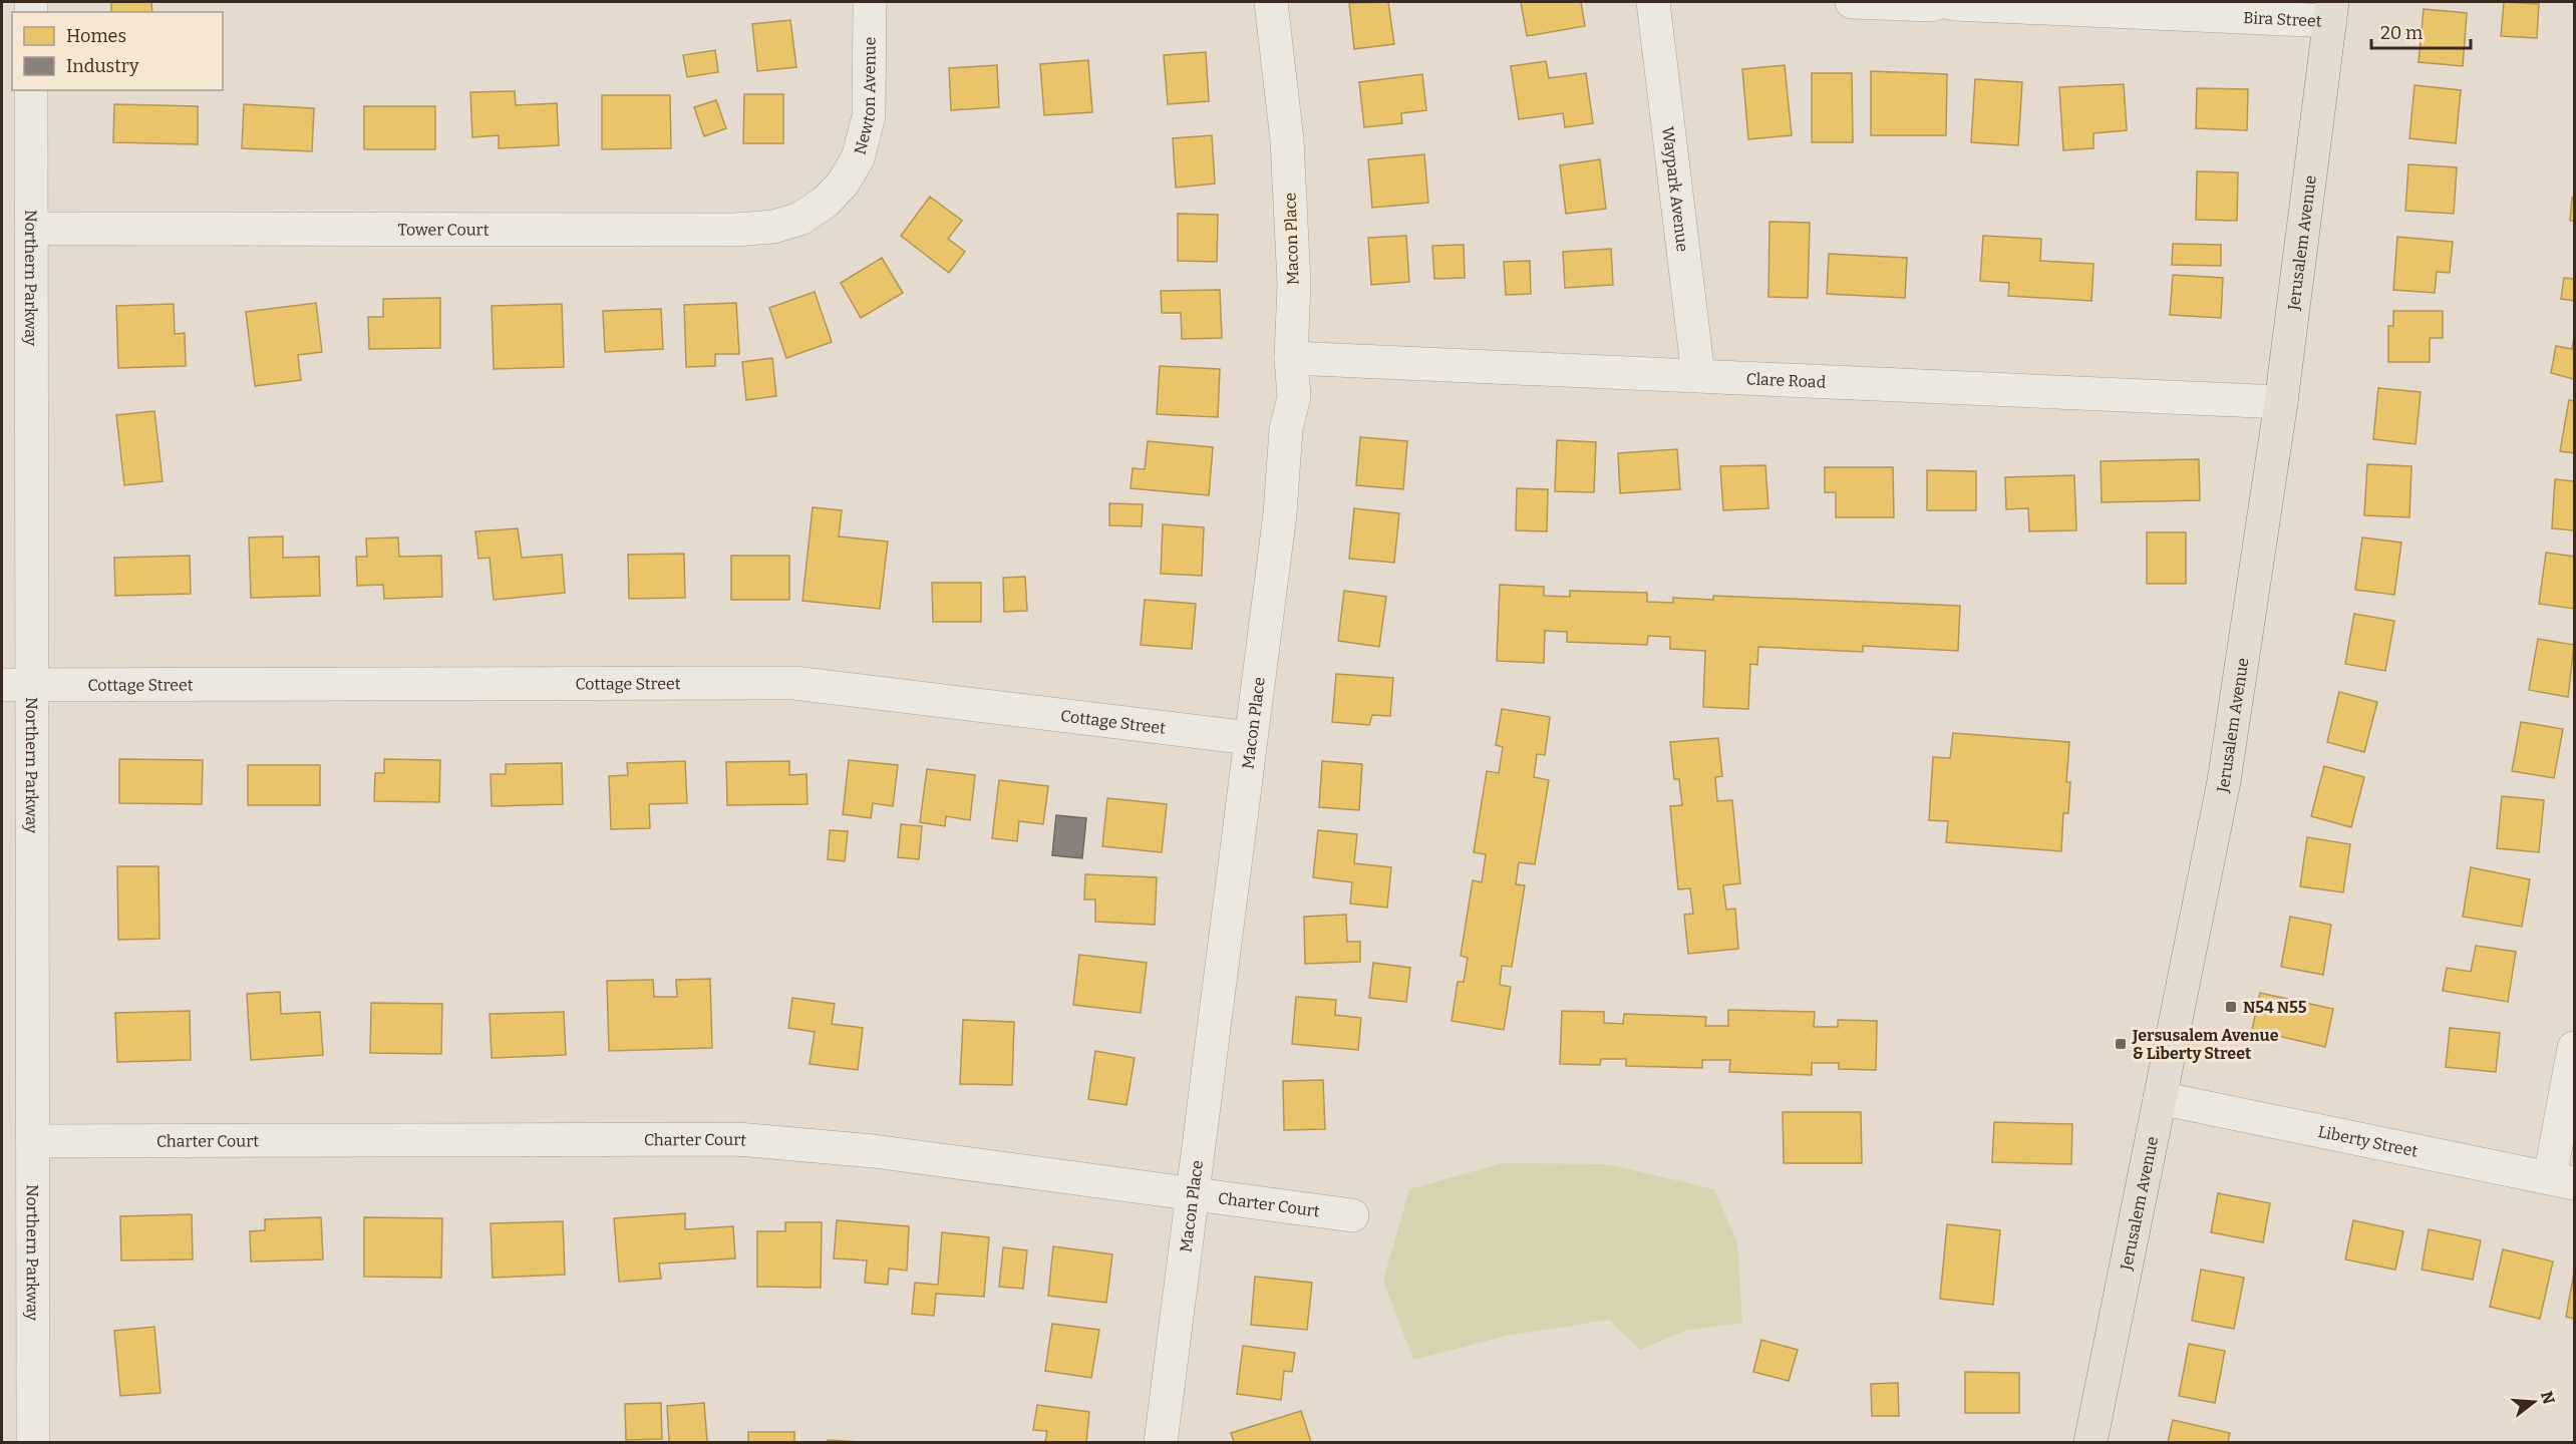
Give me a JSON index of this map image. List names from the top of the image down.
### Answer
{
  "streets": {
    "main road": ["Jerusalem Avenue"],
    "street": [
      "Bira Street",
      "Newton Avenue",
      "Waypark Avenue",
      "Tower Court",
      "Macon Place",
      "Northern Parkway",
      "Clare Road",
      "Cottage Street",
      "Charter Court",
      "Liberty Street"
    ]
  },
  "crossings": [
    ["Bira Street", "Jerusalem Avenue"],
    ["Newton Avenue", "Tower Court"],
    ["Waypark Avenue", "Clare Road"],
    ["Tower Court", "Northern Parkway"],
    ["Macon Place", "Clare Road"],
    ["Macon Place", "Cottage Street"],
    ["Macon Place", "Charter Court"],
    ["Jerusalem Avenue", "Clare Road"],
    ["Jerusalem Avenue", "Liberty Street"],
    ["Northern Parkway", "Cottage Street"],
    ["Northern Parkway", "Charter Court"]
  ],
  "places": {
    "transit": ["N54 N55", "Jersusalem Avenue & Liberty Street"]
  },
  "legend": ["Homes", "Industry"],
  "scale_bar": "20 m",
  "north": "right"
}
